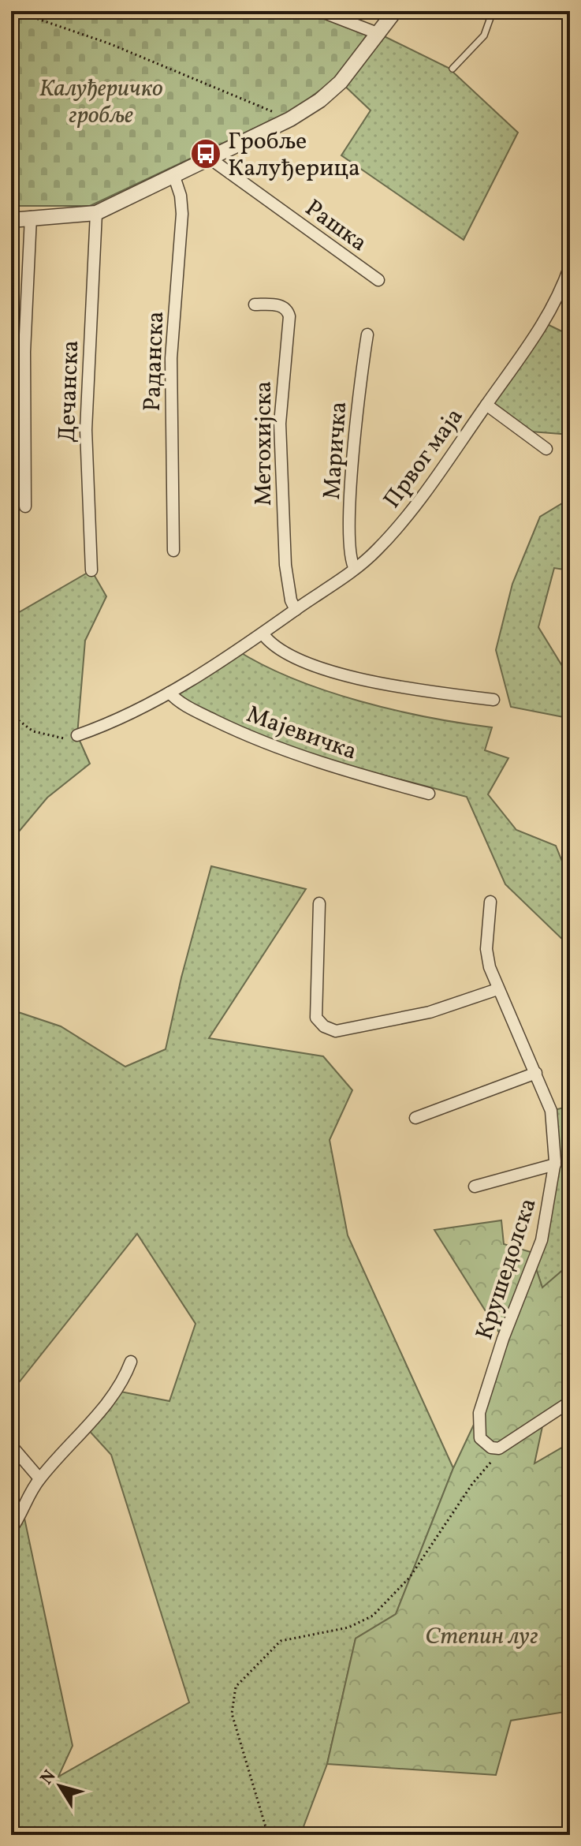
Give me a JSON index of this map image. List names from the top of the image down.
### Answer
{
  "streets": {
    "street": [
      "Рашка",
      "Раданска",
      "Дечанска",
      "Метохијска",
      "Маричка",
      "Првог маја",
      "Мајевичка",
      "Крушедолска"
    ]
  },
  "crossings": [
    ["Метохијска", "Првог маја"],
    ["Маричка", "Првог маја"],
    ["Првог маја", "Мајевичка"]
  ],
  "parks": ["Калуђеричко гробље", "Степин луг"],
  "places": {
    "bus stop": ["Гробље Калуђерица"]
  },
  "north": "top left"
}
